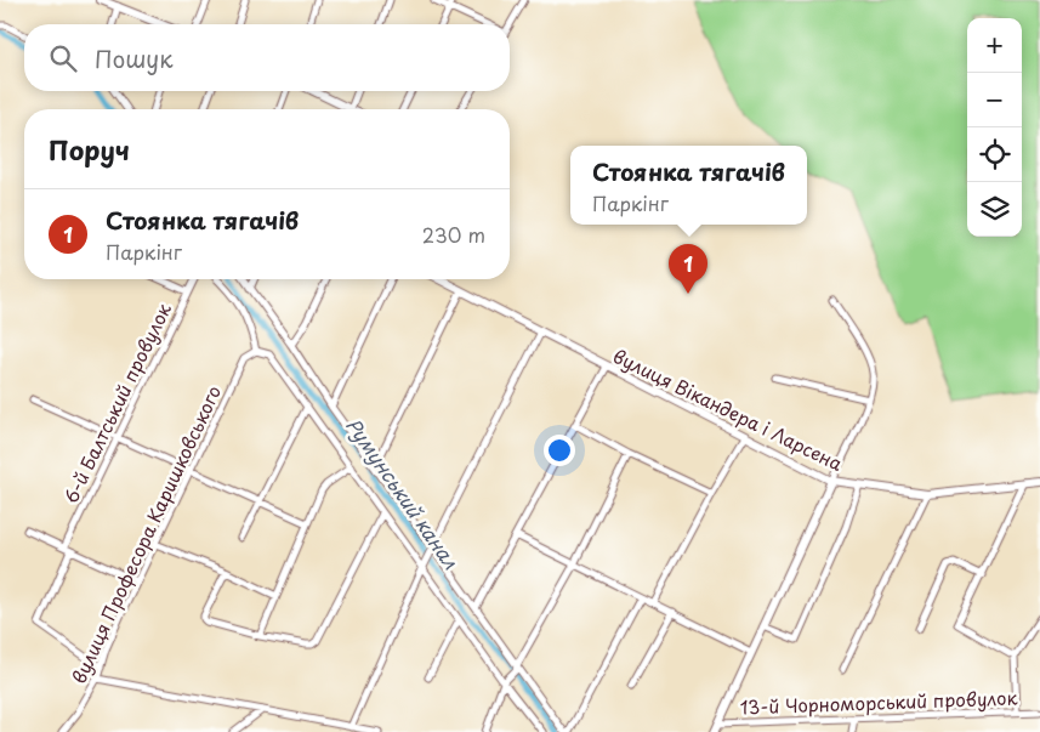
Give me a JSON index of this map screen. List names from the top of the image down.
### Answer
{
  "streets": {
    "street": [
      "6-й Балтський провулок",
      "вулиця Вікандера і Ларсена",
      "вулиця Професора Каришковського",
      "13-й Чорноморський провулок"
    ]
  },
  "crossings": [
    ["6-й Балтський провулок", "вулиця Професора Каришковського"]
  ],
  "water": ["Румунський канал"],
  "page": {
    "map_buttons": ["+", "−"],
    "search": "Пошук",
    "heading": "Поруч",
    "popup": ["Стоянка тягачів", "Паркінг"],
    "list": [
      {
        "mark": "1",
        "name": "Стоянка тягачів",
        "note": "Паркінг",
        "value": "230 m"
      }
    ],
    "pins": "1"
  }
}
